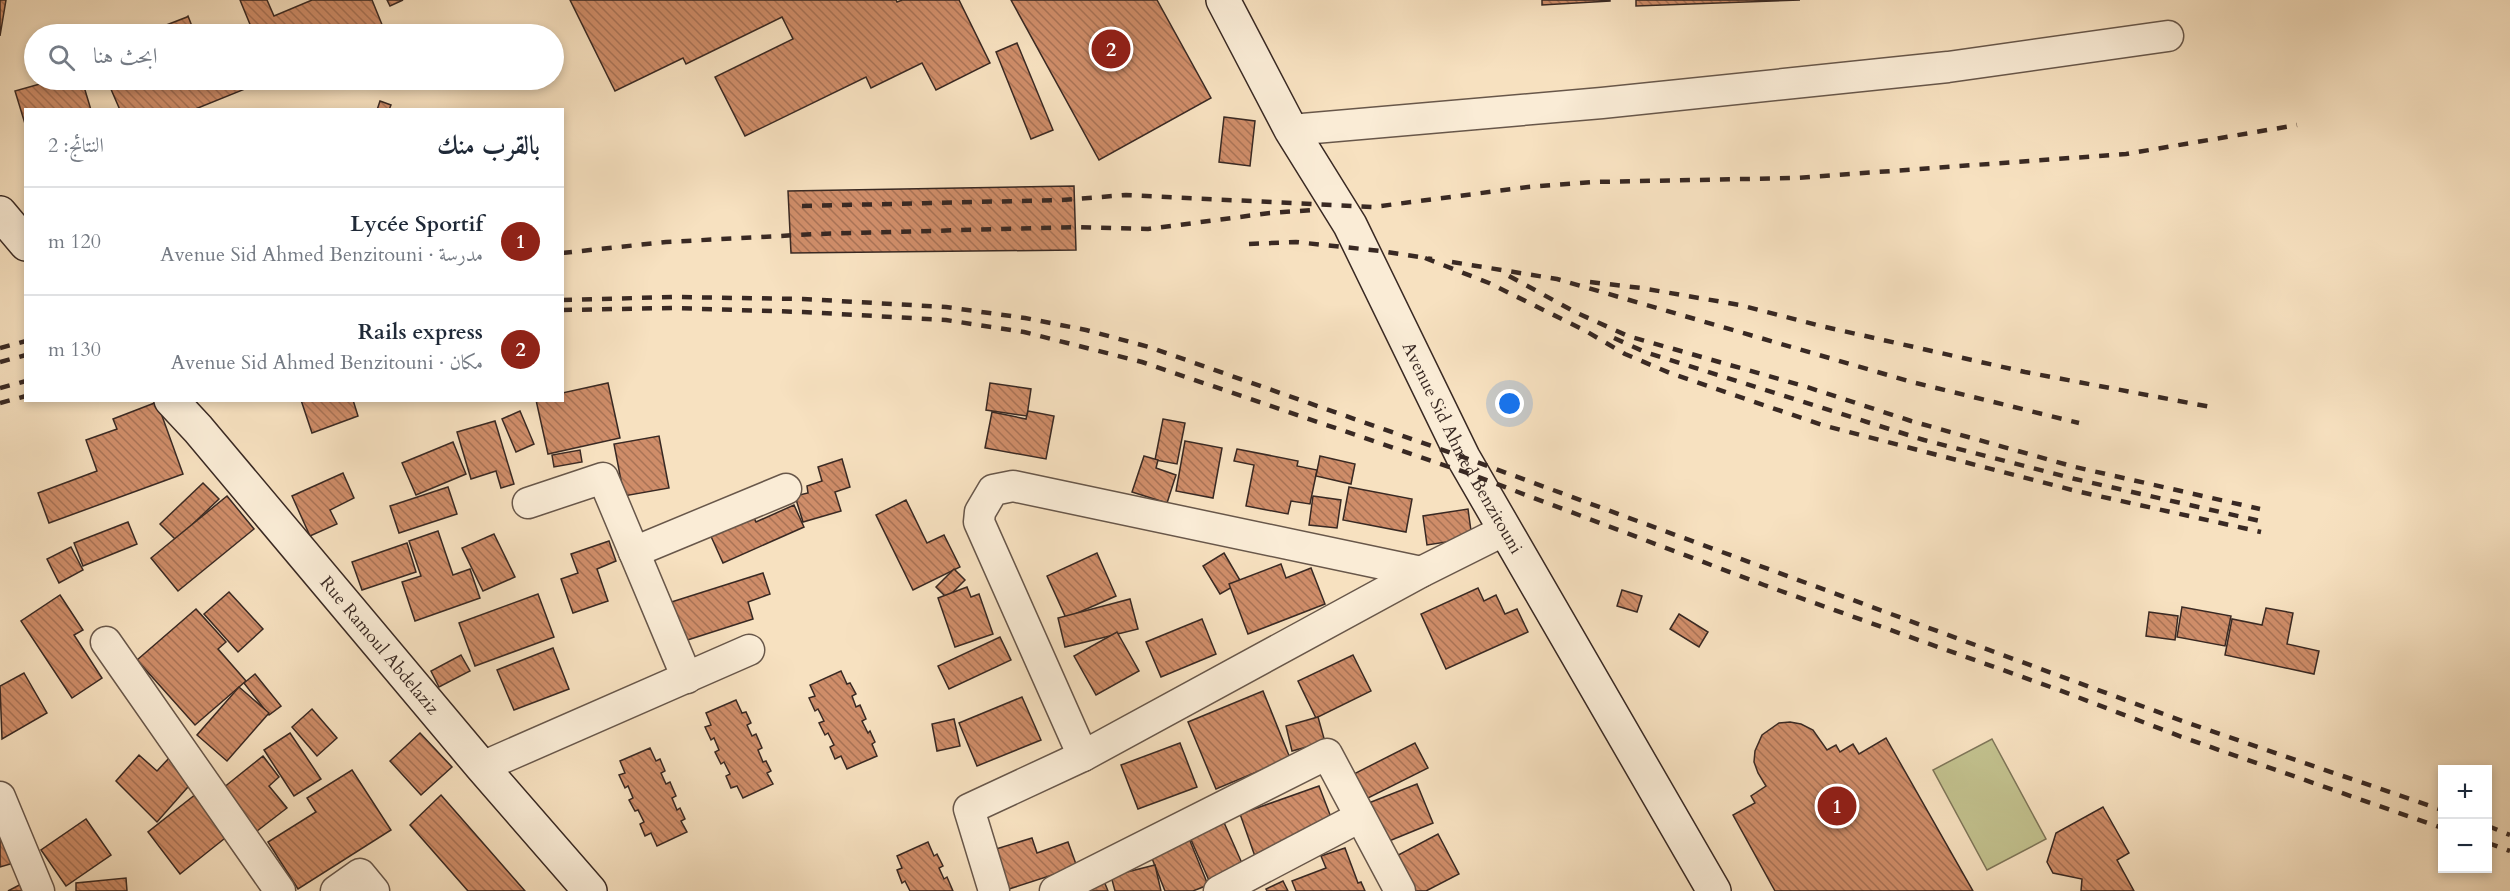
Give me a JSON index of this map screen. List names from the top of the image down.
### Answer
{
  "streets": {
    "main road": ["Avenue Sid Ahmed Benzitouni", "Rue Ramoul Abdelaziz"]
  },
  "page": {
    "search": "ابحث هنا",
    "pins": ["2", "1"],
    "heading": ["بالقرب منك", "النتائج: 2"],
    "list": [
      {
        "mark": "1",
        "name": "Lycée Sportif",
        "note": "مدرسة · Avenue Sid Ahmed Benzitouni",
        "value": "120 m"
      },
      {
        "mark": "2",
        "name": "Rails express",
        "note": "مكان · Avenue Sid Ahmed Benzitouni",
        "value": "130 m"
      }
    ],
    "map_buttons": ["+", "−"]
  }
}
